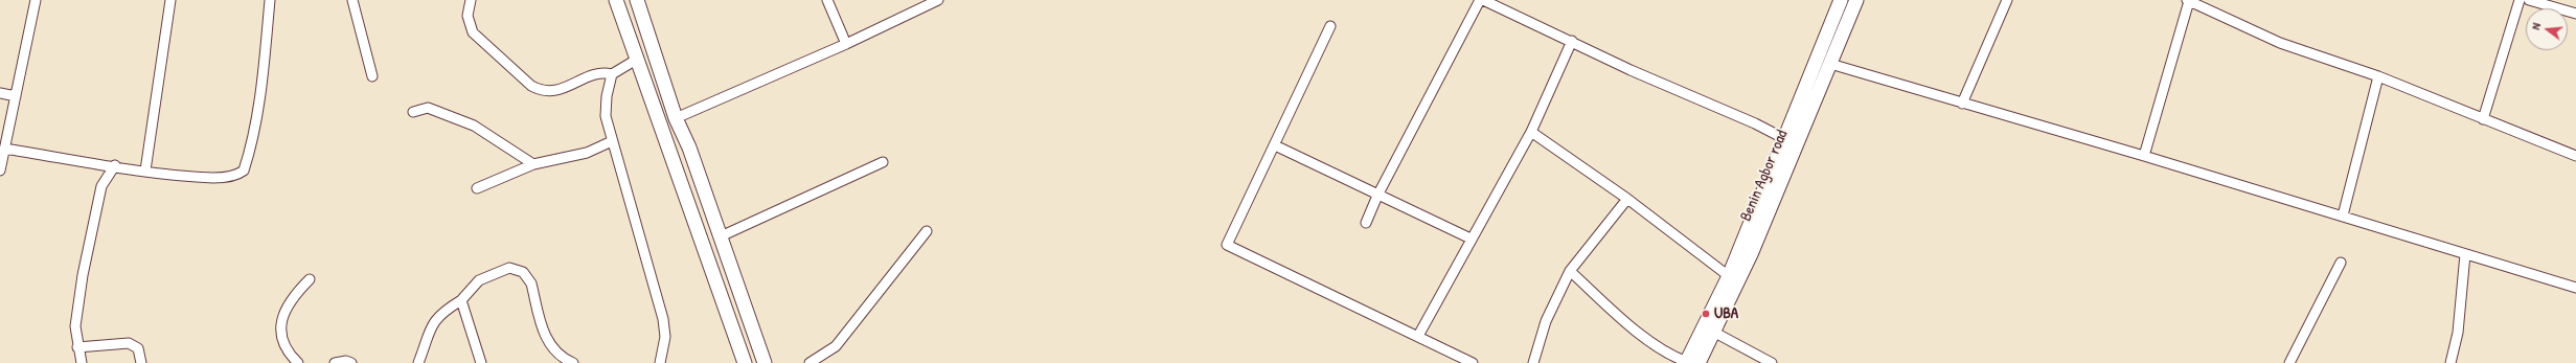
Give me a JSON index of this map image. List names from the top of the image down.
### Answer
{
  "streets": {
    "highway": ["Benin Agbor road"]
  },
  "places": ["UBA"],
  "north": "left"
}
